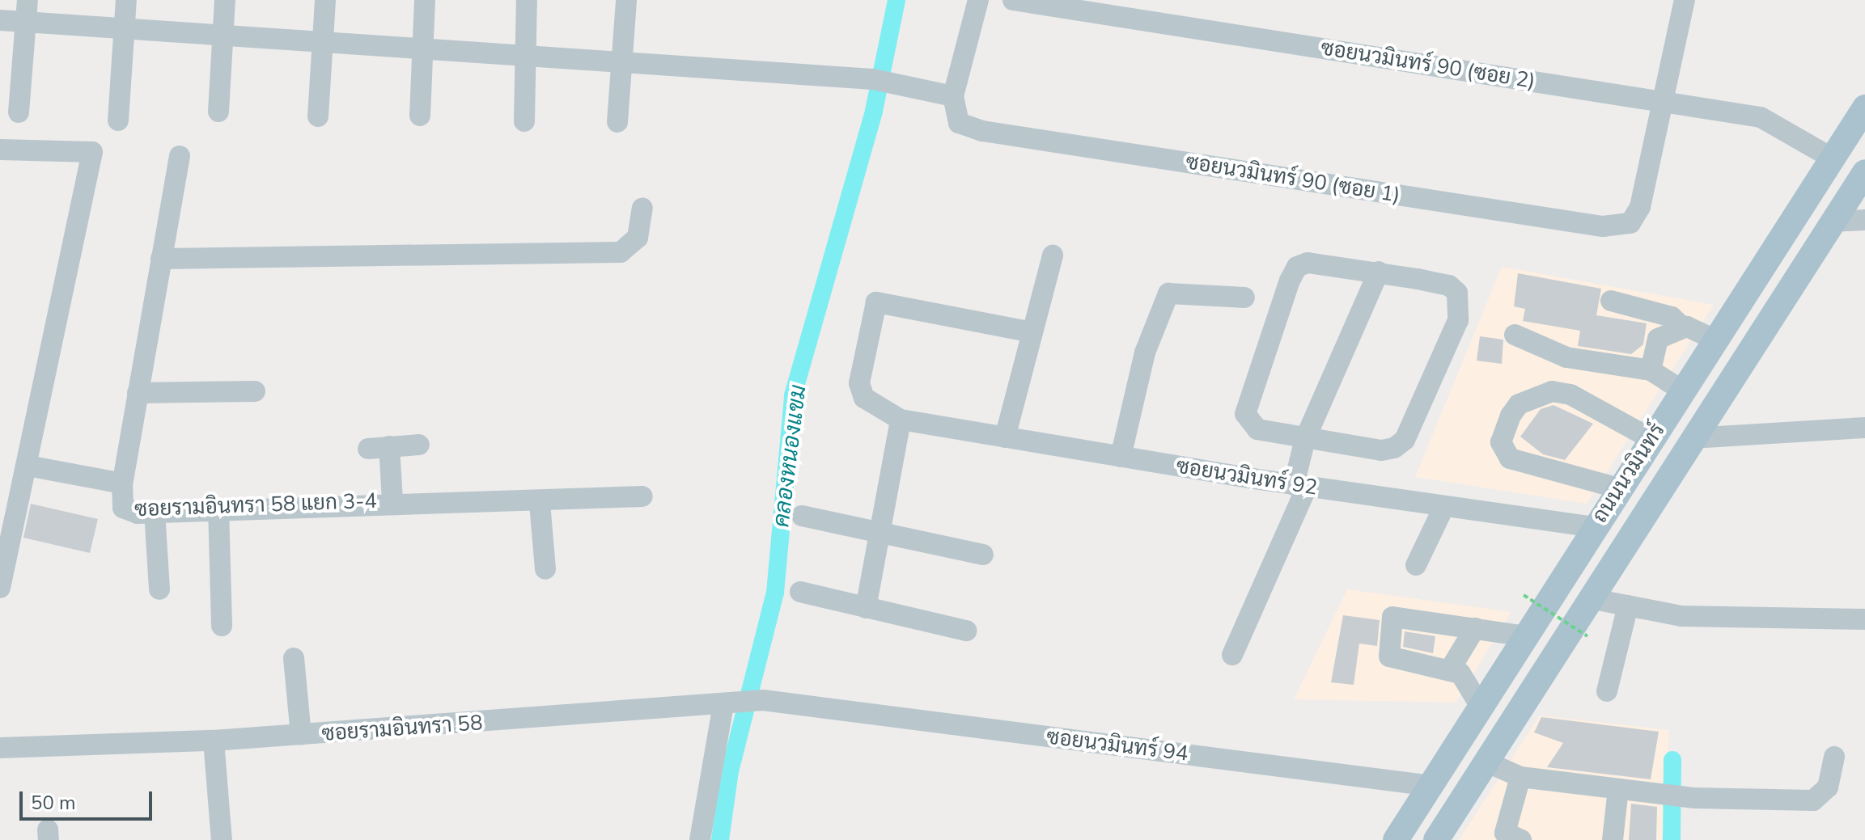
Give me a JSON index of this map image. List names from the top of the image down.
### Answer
{
  "streets": {
    "main road": ["ถนนนวมินทร์"],
    "street": [
      "ซอยนวมินทร์ 90 (ซอย 2)",
      "ซอยนวมินทร์ 90 (ซอย 1)",
      "ซอยนวมินทร์ 92",
      "ซอยรามอินทรา 58 แยก 3-4",
      "ซอยรามอินทรา 58",
      "ซอยนวมินทร์ 94"
    ]
  },
  "crossings": [
    ["ซอยนวมินทร์ 90 (ซอย 2)", "ซอยนวมินทร์ 90 (ซอย 1)"],
    ["ซอยนวมินทร์ 90 (ซอย 2)", "ถนนนวมินทร์"],
    ["ถนนนวมินทร์", "ซอยนวมินทร์ 92"],
    ["ถนนนวมินทร์", "ซอยนวมินทร์ 94"],
    ["ซอยรามอินทรา 58", "ซอยนวมินทร์ 94"]
  ],
  "water": ["คลองหนองแขม"],
  "scale_bar": "50 m"
}
